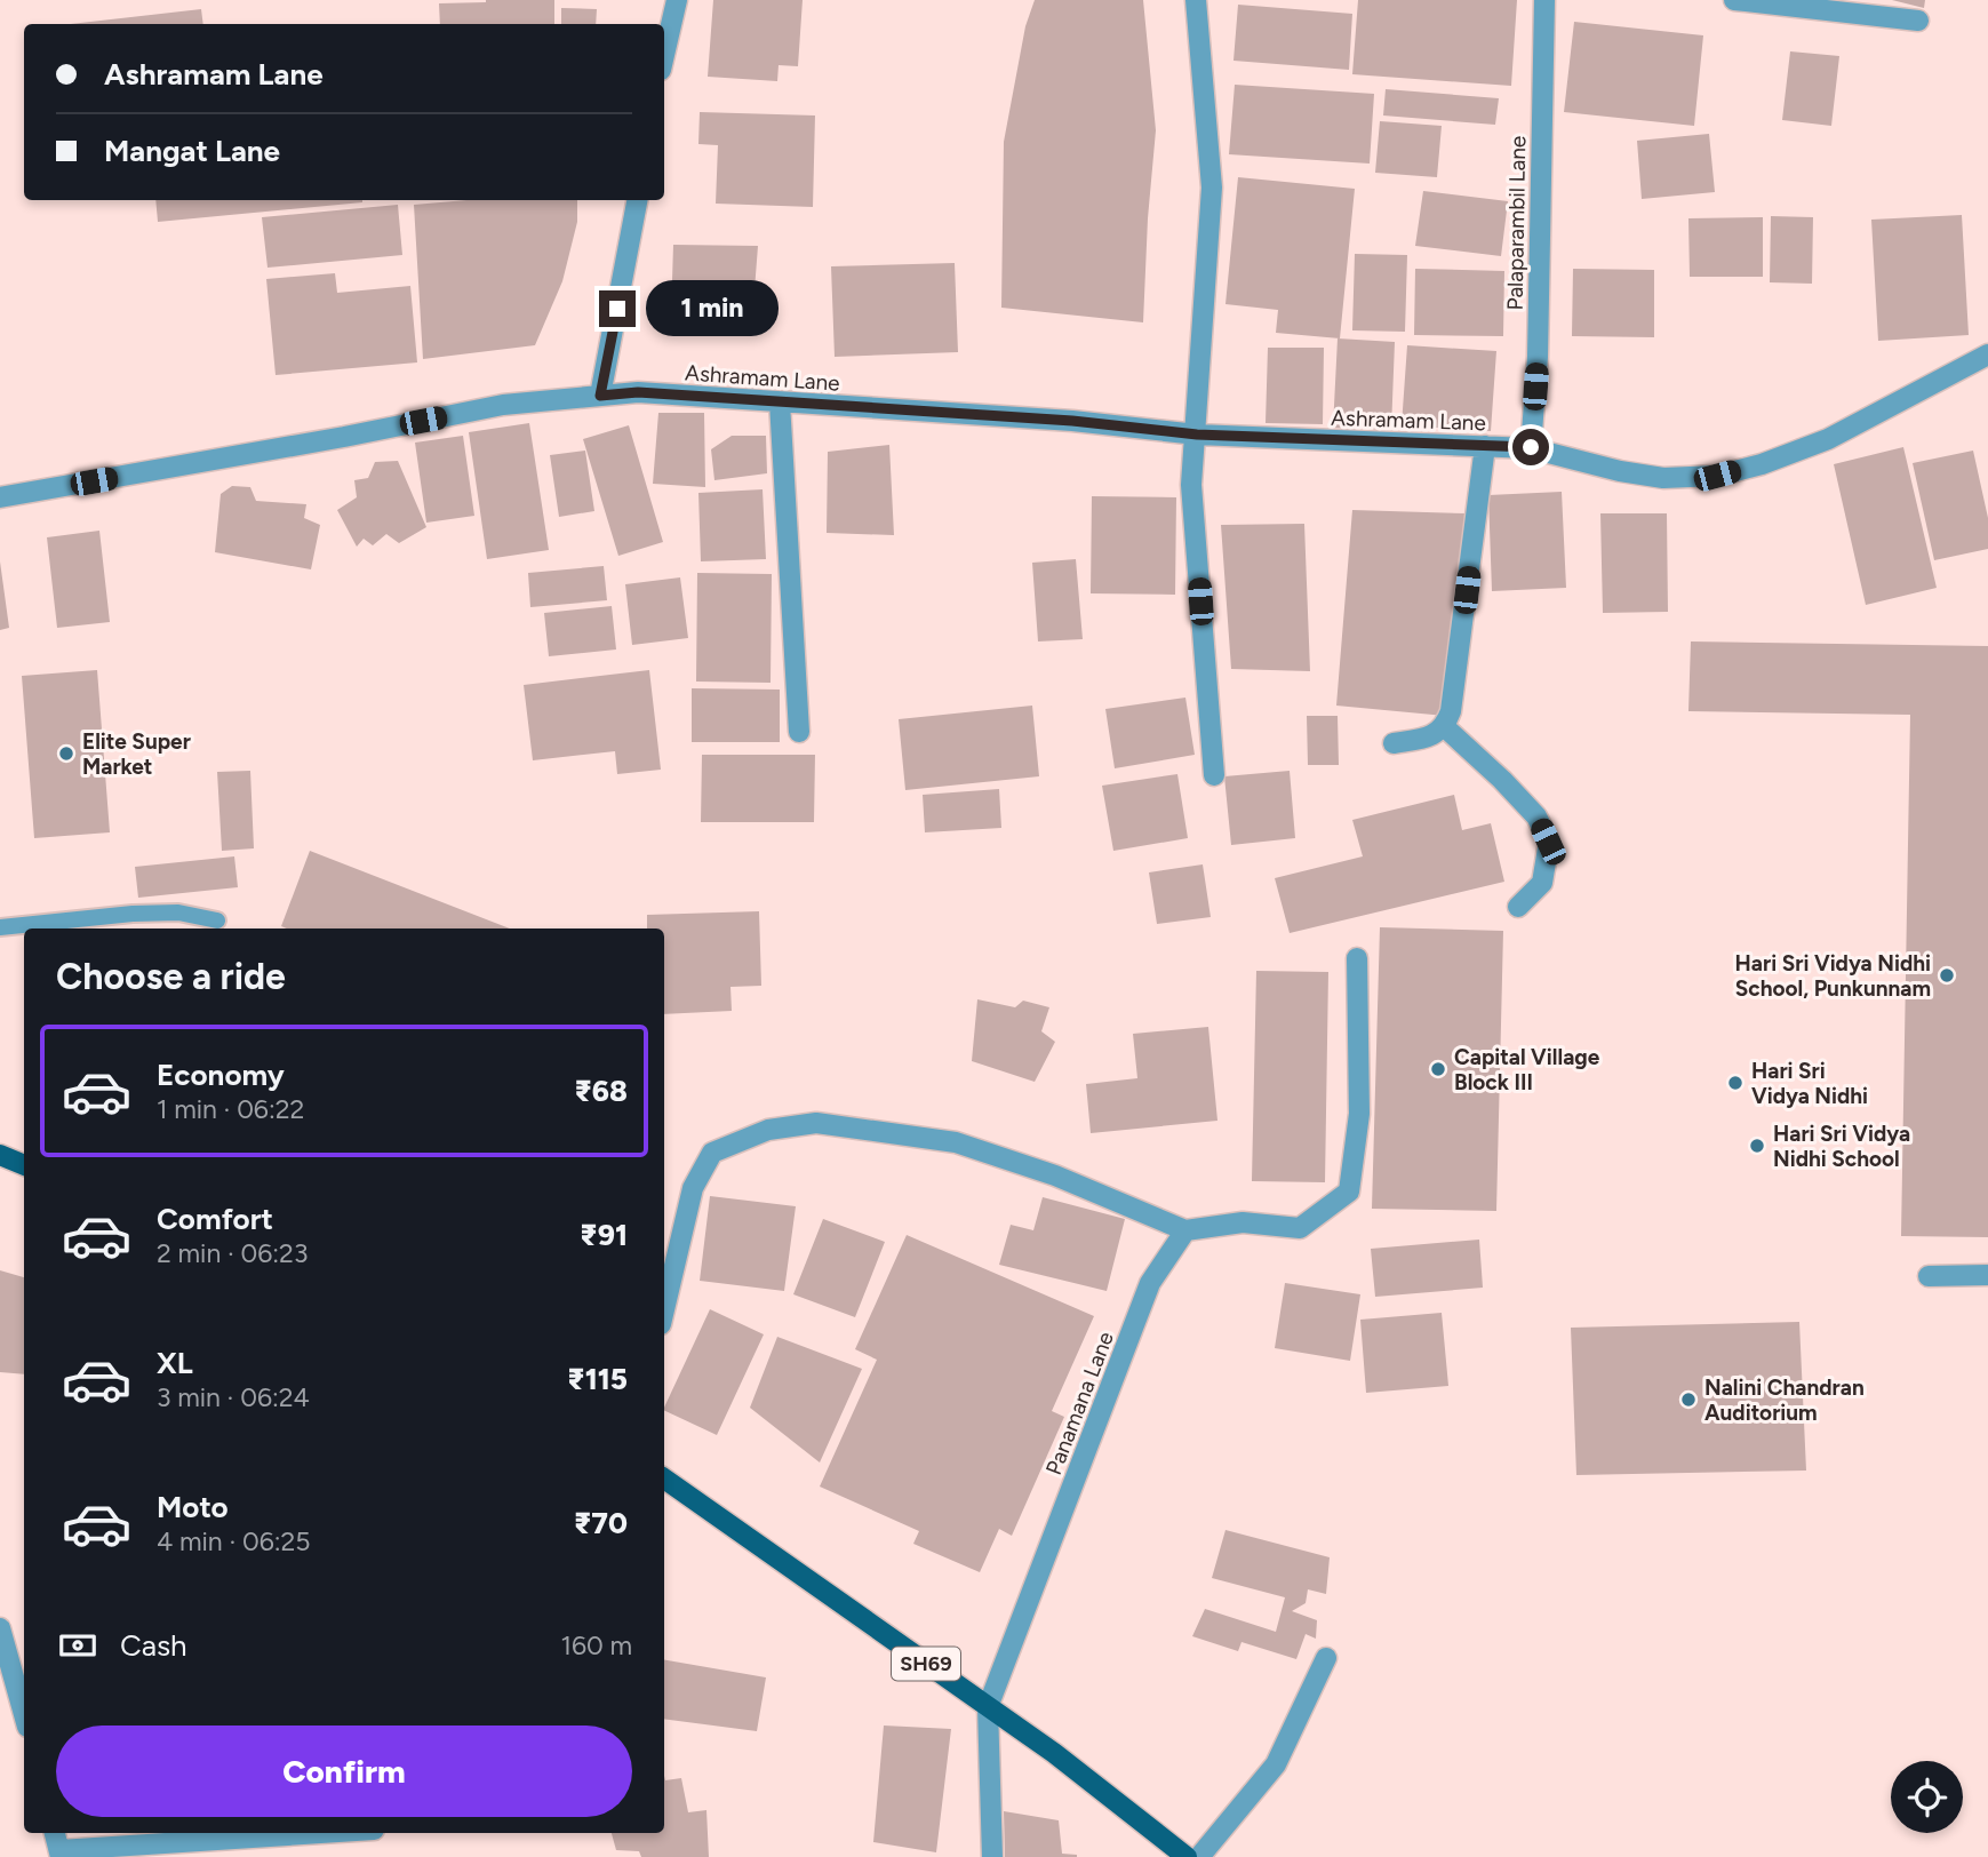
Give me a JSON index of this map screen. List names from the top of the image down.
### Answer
{
  "streets": {
    "main road": ["SH69"],
    "street": ["Palaparambil Lane", "Ashramam Lane", "Panamana Lane"]
  },
  "crossings": [
    ["Palaparambil Lane", "Ashramam Lane"],
    ["Panamana Lane", "SH69"]
  ],
  "places": [
    "Elite Super Market",
    "Hari Sri Vidya Nidhi School, Punkunnam",
    "Capital Village Block III",
    "Hari Sri Vidya Nidhi",
    "Hari Sri Vidya Nidhi School",
    "Nalini Chandran Auditorium"
  ],
  "page": {
    "banner": ["Ashramam Lane", "Mangat Lane"],
    "bubble": "1 min",
    "heading": "Choose a ride",
    "list": [
      {
        "name": "Economy",
        "note": "1 min · 06:22",
        "value": "₹68"
      },
      {
        "name": "Comfort",
        "note": "2 min · 06:23",
        "value": "₹91"
      },
      {
        "name": "XL",
        "note": "3 min · 06:24",
        "value": "₹115"
      },
      {
        "name": "Moto",
        "note": "4 min · 06:25",
        "value": "₹70"
      }
    ],
    "pay": ["Cash", "160 m"],
    "buttons": "Confirm"
  }
}
